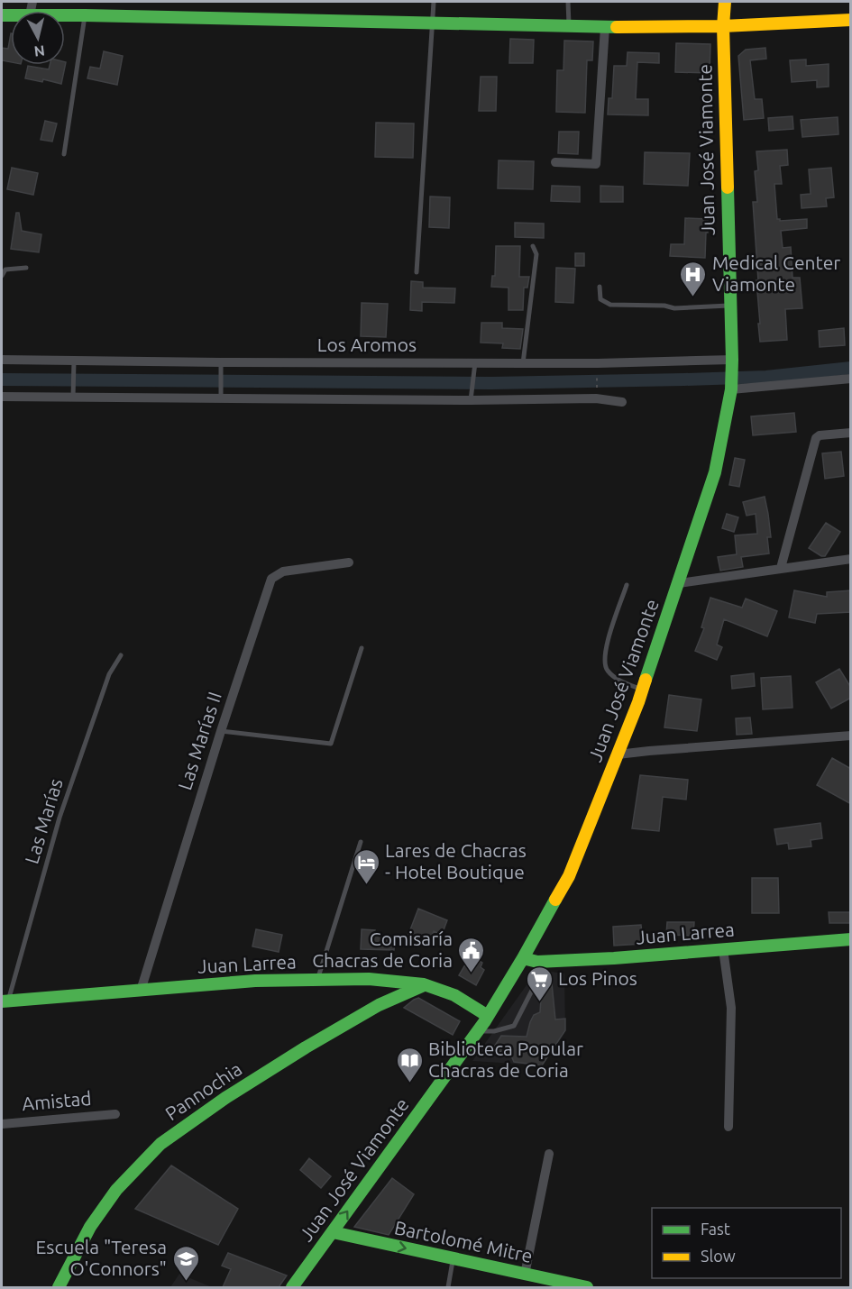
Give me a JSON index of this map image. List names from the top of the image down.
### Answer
{
  "streets": {
    "main road": [
      "Juan José Viamonte",
      "Juan Larrea",
      "Pannochia",
      "Bartolomé Mitre"
    ],
    "street": ["Los Aromos", "Las Marías II", "Amistad"],
    "lane": ["Las Marías"]
  },
  "crossings": [
    ["Juan José Viamonte", "Los Aromos"],
    ["Juan José Viamonte", "Juan Larrea"],
    ["Juan José Viamonte", "Bartolomé Mitre"],
    ["Las Marías II", "Juan Larrea"],
    ["Las Marías", "Juan Larrea"],
    ["Juan Larrea", "Pannochia"]
  ],
  "one_way": ["Bartolomé Mitre"],
  "places": {
    "hospital": ["Medical Center Viamonte"],
    "hotel": ["Lares de Chacras - Hotel Boutique"],
    "public building": ["Comisaría Chacras de Coria"],
    "supermarket": ["Los Pinos"],
    "library": ["Biblioteca Popular Chacras de Coria"],
    "school or university": ["Escuela \"Teresa O'Connors\""]
  },
  "legend": ["Fast", "Slow"],
  "north": "bottom"
}
